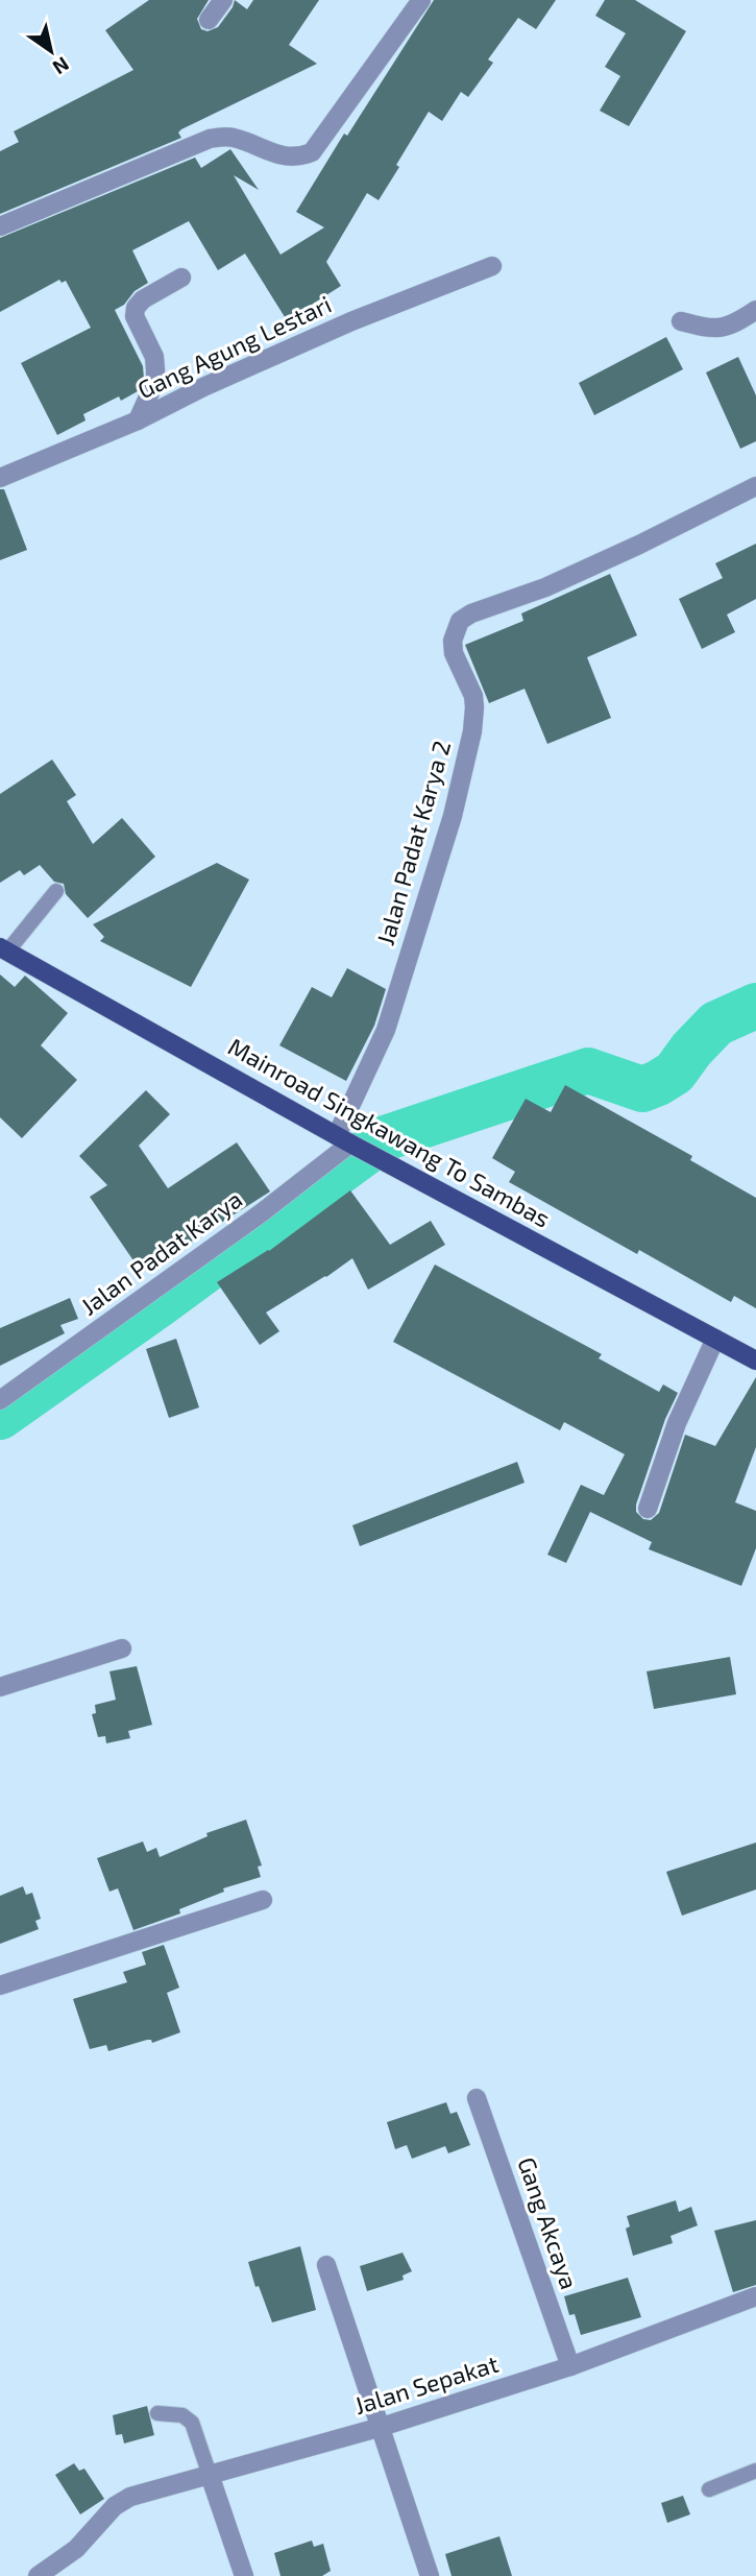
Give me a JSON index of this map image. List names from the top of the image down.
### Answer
{
  "streets": {
    "main road": ["Mainroad Singkawang To Sambas"],
    "street": [
      "Gang Agung Lestari",
      "Jalan Padat Karya 2",
      "Jalan Padat Karya",
      "Gang Akcaya",
      "Jalan Sepakat"
    ]
  },
  "crossings": [
    ["Jalan Padat Karya 2", "Mainroad Singkawang To Sambas"],
    ["Jalan Padat Karya 2", "Jalan Padat Karya"],
    ["Mainroad Singkawang To Sambas", "Jalan Padat Karya"],
    ["Gang Akcaya", "Jalan Sepakat"]
  ],
  "north": "bottom right"
}
